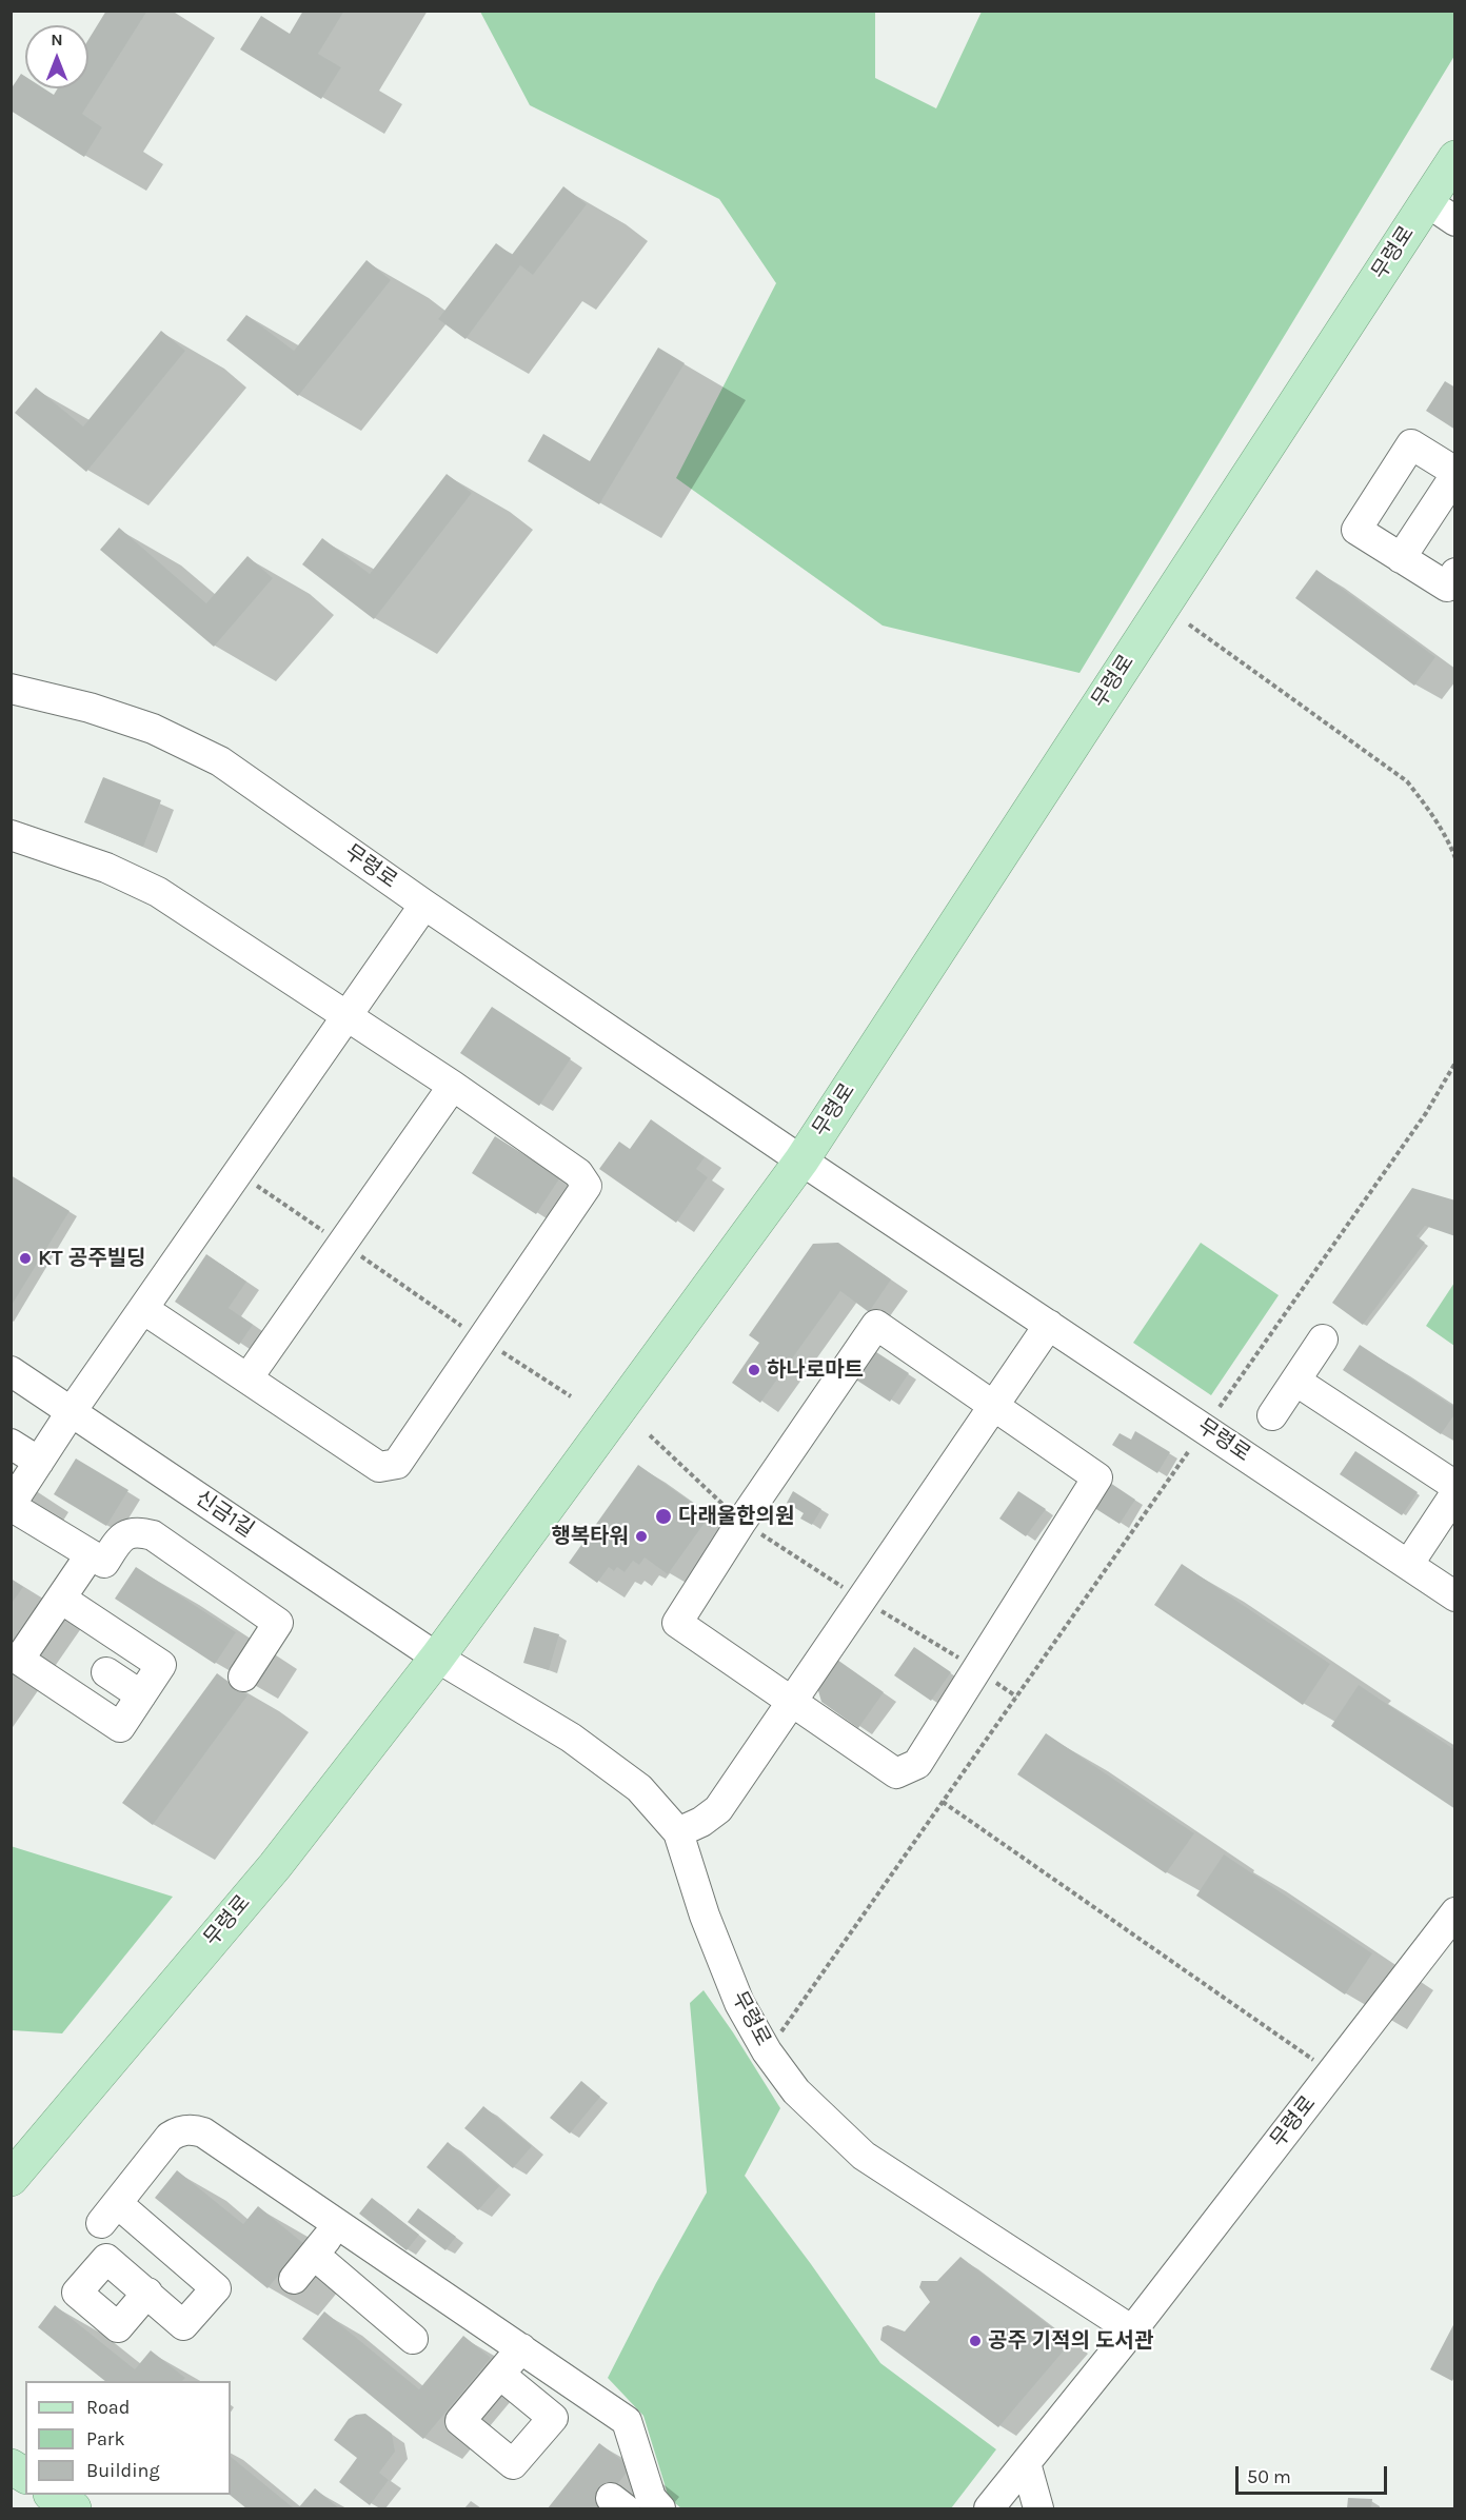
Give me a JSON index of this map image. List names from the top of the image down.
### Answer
{
  "streets": {
    "main road": ["무령로"],
    "street": ["신금1길"]
  },
  "crossings": [
    ["무령로", "신금1길"]
  ],
  "places": [
    "KT 공주빌딩",
    "하나로마트",
    "다래울한의원",
    "행복타워",
    "공주 기적의 도서관"
  ],
  "legend": ["Road", "Park", "Building"],
  "scale_bar": "50 m",
  "north": "top"
}
